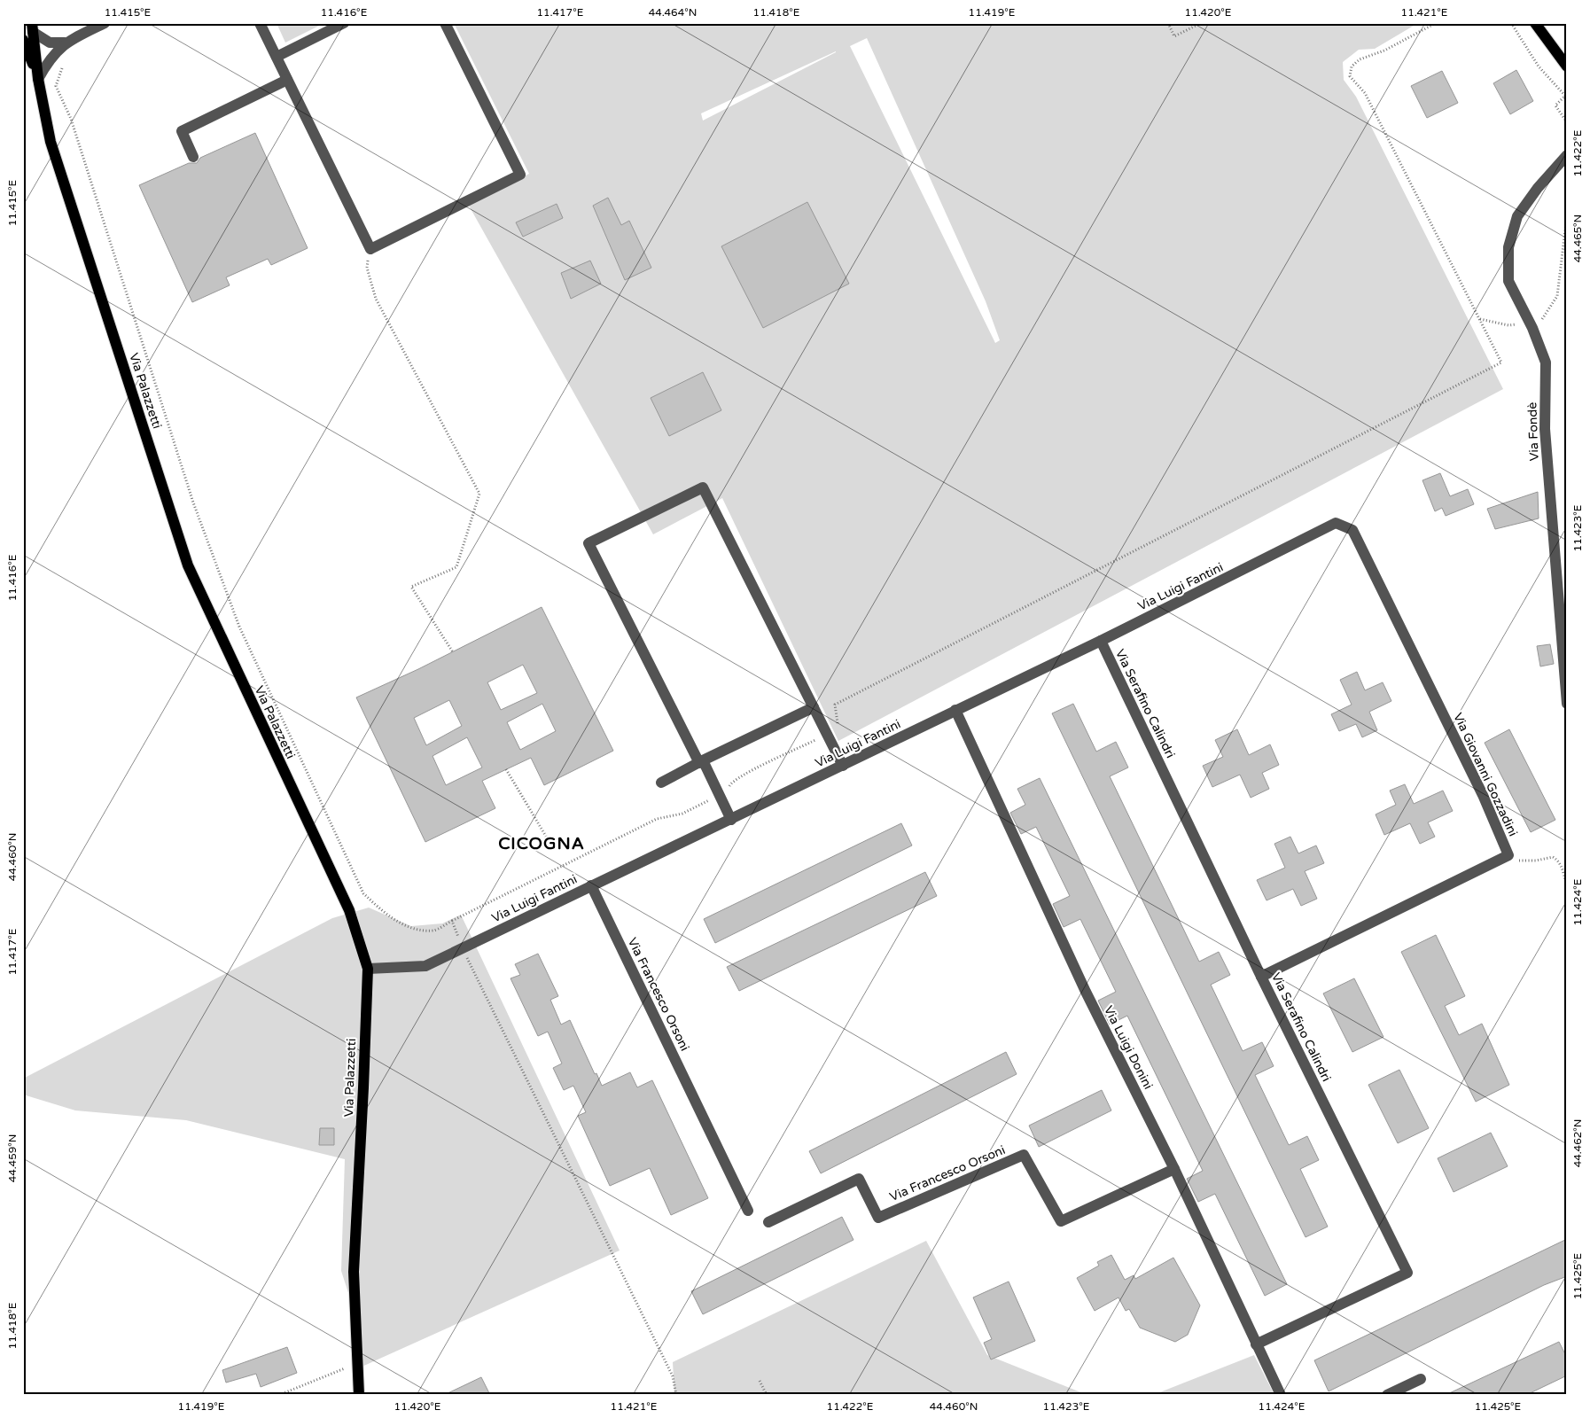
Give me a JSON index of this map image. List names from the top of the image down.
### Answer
{
  "streets": {
    "main road": ["Via Palazzetti"],
    "street": [
      "Via Fondè",
      "Via Luigi Fantini",
      "Via Serafino Calindri",
      "Via Giovanni Gozzadini",
      "Via Francesco Orsoni",
      "Via Luigi Donini"
    ]
  },
  "crossings": [
    ["Via Palazzetti", "Via Luigi Fantini"],
    ["Via Luigi Fantini", "Via Serafino Calindri"],
    ["Via Luigi Fantini", "Via Giovanni Gozzadini"],
    ["Via Luigi Fantini", "Via Francesco Orsoni"],
    ["Via Luigi Fantini", "Via Luigi Donini"],
    ["Via Serafino Calindri", "Via Giovanni Gozzadini"],
    ["Via Serafino Calindri", "Via Luigi Donini"],
    ["Via Francesco Orsoni", "Via Luigi Donini"]
  ],
  "districts": ["CICOGNA"],
  "coordinates": [
    "11.415°E",
    "11.416°E",
    "11.417°E",
    "44.464°N",
    "11.418°E",
    "11.419°E",
    "11.420°E",
    "11.421°E",
    "11.422°E",
    "44.465°N",
    "11.423°E",
    "44.460°N",
    "11.424°E",
    "44.462°N",
    "44.459°N",
    "11.425°E"
  ]
}
